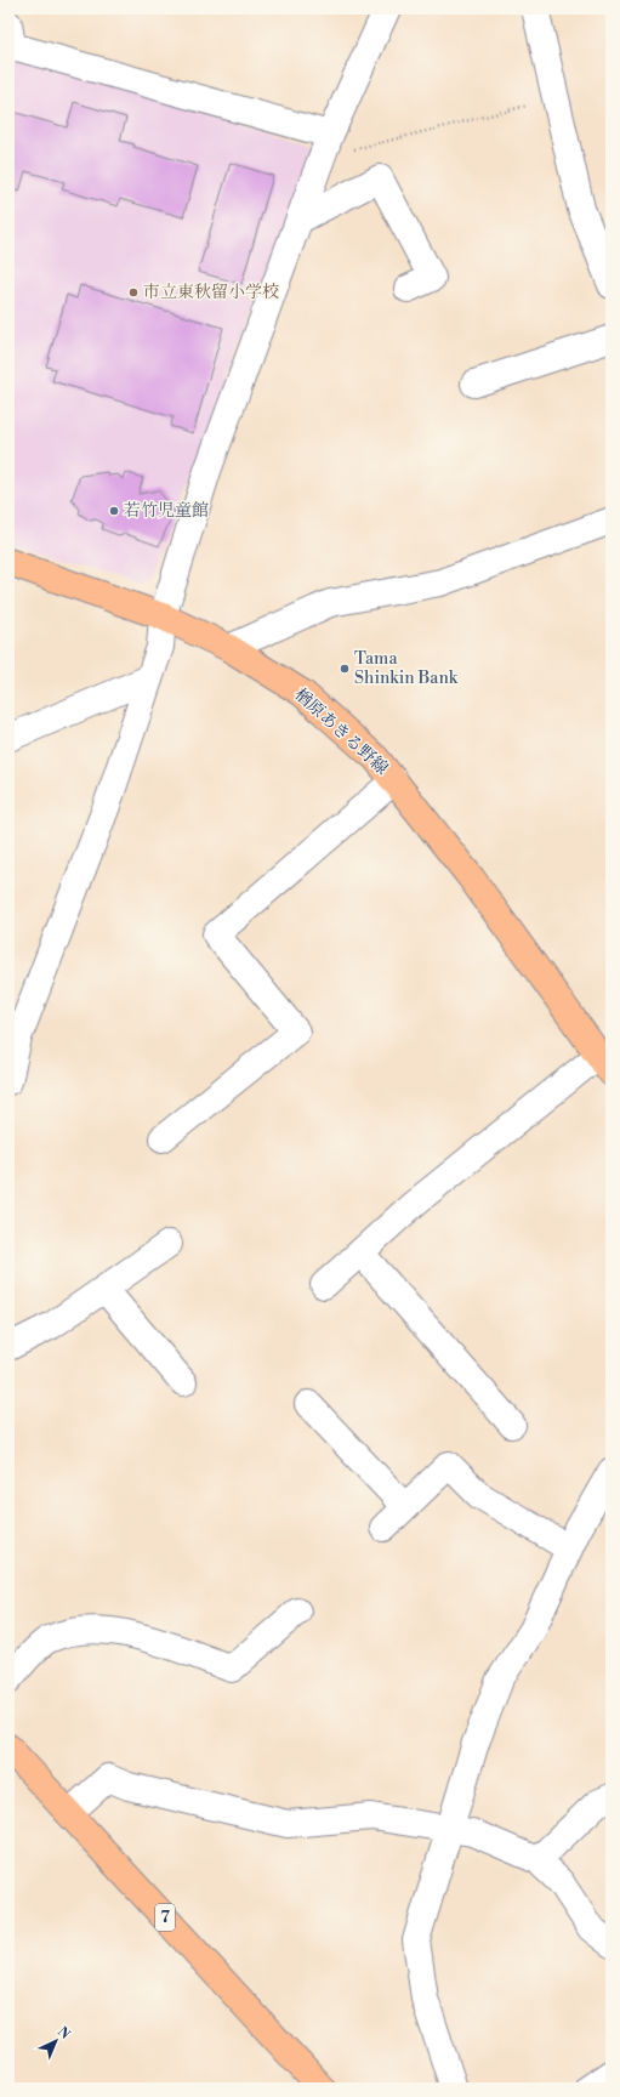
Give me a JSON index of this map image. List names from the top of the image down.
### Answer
{
  "streets": {
    "main road": ["楢原あきる野線", "7"]
  },
  "places": ["市立東秋留小学校", "若竹児童館", "Tama Shinkin Bank"],
  "north": "top right"
}
